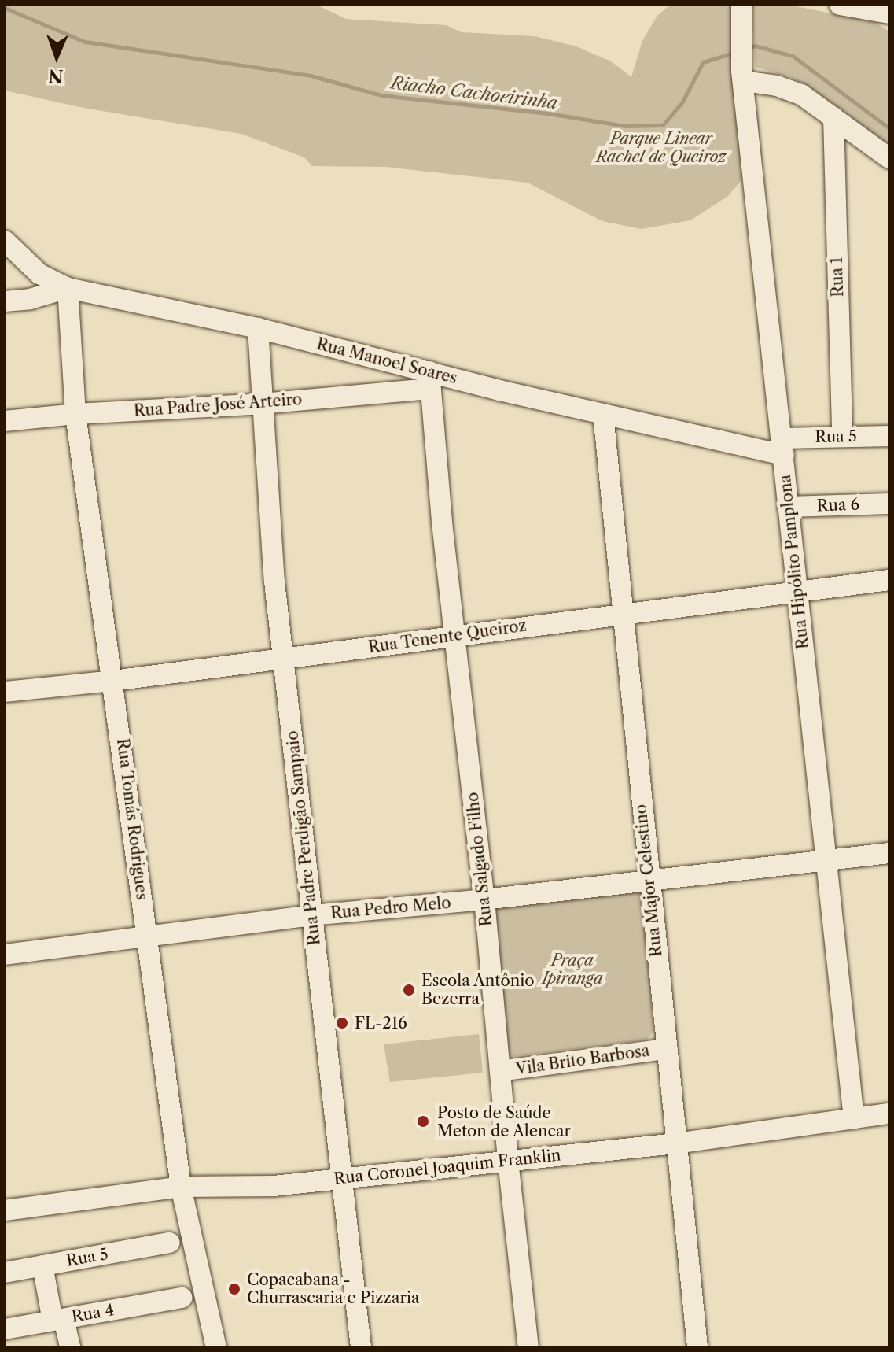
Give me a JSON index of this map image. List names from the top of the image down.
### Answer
{
  "streets": {
    "street": [
      "Rua 1",
      "Rua Manoel Soares",
      "Rua Padre José Arteiro",
      "Rua 5",
      "Rua 6",
      "Rua Hipólito Pamplona",
      "Rua Tenente Queiroz",
      "Rua Tomás Rodrigues",
      "Rua Padre Perdigão Sampaio",
      "Rua Salgado Filho",
      "Rua Major Celestino",
      "Rua Pedro Melo",
      "Vila Brito Barbosa",
      "Rua Coronel Joaquim Franklin",
      "Rua 4"
    ]
  },
  "crossings": [
    ["Rua 1", "Rua 5"],
    ["Rua Manoel Soares", "Rua Padre José Arteiro"],
    ["Rua Manoel Soares", "Rua 5"],
    ["Rua Manoel Soares", "Rua Hipólito Pamplona"],
    ["Rua Manoel Soares", "Rua Tomás Rodrigues"],
    ["Rua Manoel Soares", "Rua Padre Perdigão Sampaio"],
    ["Rua Manoel Soares", "Rua Salgado Filho"],
    ["Rua Manoel Soares", "Rua Major Celestino"],
    ["Rua Padre José Arteiro", "Rua Tomás Rodrigues"],
    ["Rua Padre José Arteiro", "Rua Padre Perdigão Sampaio"],
    ["Rua Padre José Arteiro", "Rua Salgado Filho"],
    ["Rua 5", "Rua Hipólito Pamplona"],
    ["Rua 6", "Rua Hipólito Pamplona"],
    ["Rua Hipólito Pamplona", "Rua Tenente Queiroz"],
    ["Rua Hipólito Pamplona", "Rua Pedro Melo"],
    ["Rua Hipólito Pamplona", "Rua Coronel Joaquim Franklin"],
    ["Rua Tenente Queiroz", "Rua Tomás Rodrigues"],
    ["Rua Tenente Queiroz", "Rua Padre Perdigão Sampaio"],
    ["Rua Tenente Queiroz", "Rua Salgado Filho"],
    ["Rua Tenente Queiroz", "Rua Major Celestino"],
    ["Rua Tomás Rodrigues", "Rua Pedro Melo"],
    ["Rua Tomás Rodrigues", "Rua Coronel Joaquim Franklin"],
    ["Rua Padre Perdigão Sampaio", "Rua Pedro Melo"],
    ["Rua Padre Perdigão Sampaio", "Rua Coronel Joaquim Franklin"],
    ["Rua Salgado Filho", "Rua Pedro Melo"],
    ["Rua Salgado Filho", "Vila Brito Barbosa"],
    ["Rua Salgado Filho", "Rua Coronel Joaquim Franklin"],
    ["Rua Major Celestino", "Rua Pedro Melo"],
    ["Rua Major Celestino", "Vila Brito Barbosa"],
    ["Rua Major Celestino", "Rua Coronel Joaquim Franklin"]
  ],
  "water": ["Riacho Cachoeirinha"],
  "parks": ["Parque Linear Rachel de Queiroz", "Praça Ipiranga"],
  "places": [
    "Escola Antônio Bezerra",
    "FL-216",
    "Posto de Saúde Meton de Alencar",
    "Copacabana - Churrascaria e Pizzaria"
  ],
  "north": "bottom"
}
